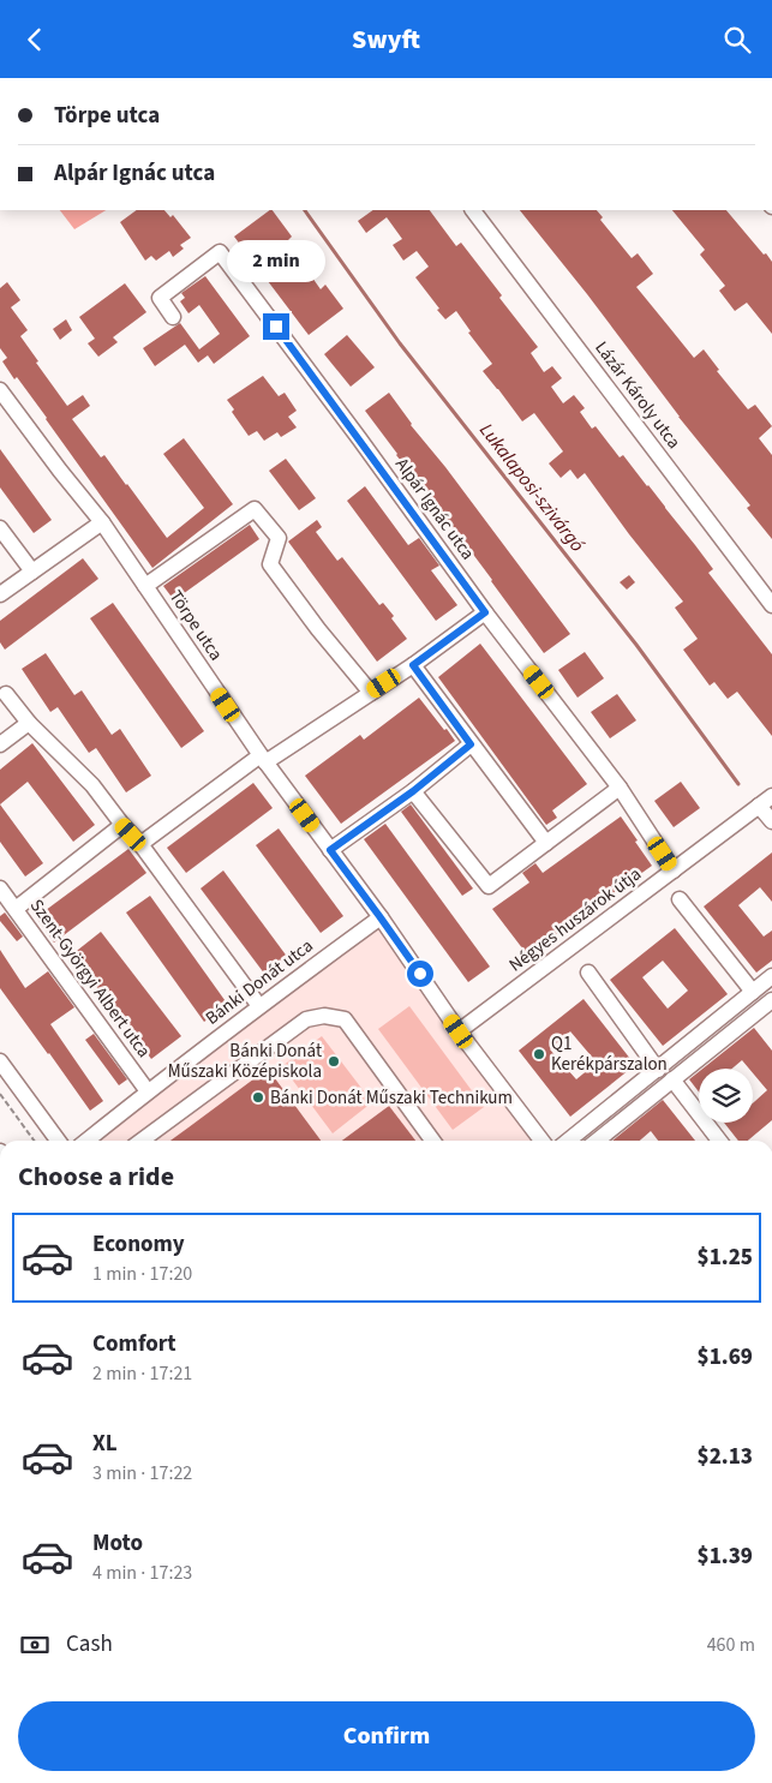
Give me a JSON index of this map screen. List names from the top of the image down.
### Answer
{
  "streets": {
    "street": [
      "Lázár Károly utca",
      "Alpár Ignác utca",
      "Törpe utca",
      "Négyes huszárok útja",
      "Szent-Györgyi Albert utca",
      "Bánki Donát utca"
    ]
  },
  "crossings": [
    ["Alpár Ignác utca", "Négyes huszárok útja"],
    ["Törpe utca", "Négyes huszárok útja"],
    ["Törpe utca", "Bánki Donát utca"],
    ["Szent-Györgyi Albert utca", "Bánki Donát utca"]
  ],
  "water": ["Lukalaposi-szivárgó"],
  "places": ["Q1 Kerékpárszalon", "Bánki Donát Műszaki Középiskola", "Bánki Donát Műszaki Technikum"],
  "page": {
    "header": "Swyft",
    "banner": ["Törpe utca", "Alpár Ignác utca"],
    "bubble": "2 min",
    "heading": "Choose a ride",
    "list": [
      {
        "name": "Economy",
        "note": "1 min · 17:20",
        "value": "$1.25"
      },
      {
        "name": "Comfort",
        "note": "2 min · 17:21",
        "value": "$1.69"
      },
      {
        "name": "XL",
        "note": "3 min · 17:22",
        "value": "$2.13"
      },
      {
        "name": "Moto",
        "note": "4 min · 17:23",
        "value": "$1.39"
      }
    ],
    "pay": ["Cash", "460 m"],
    "buttons": "Confirm"
  }
}
